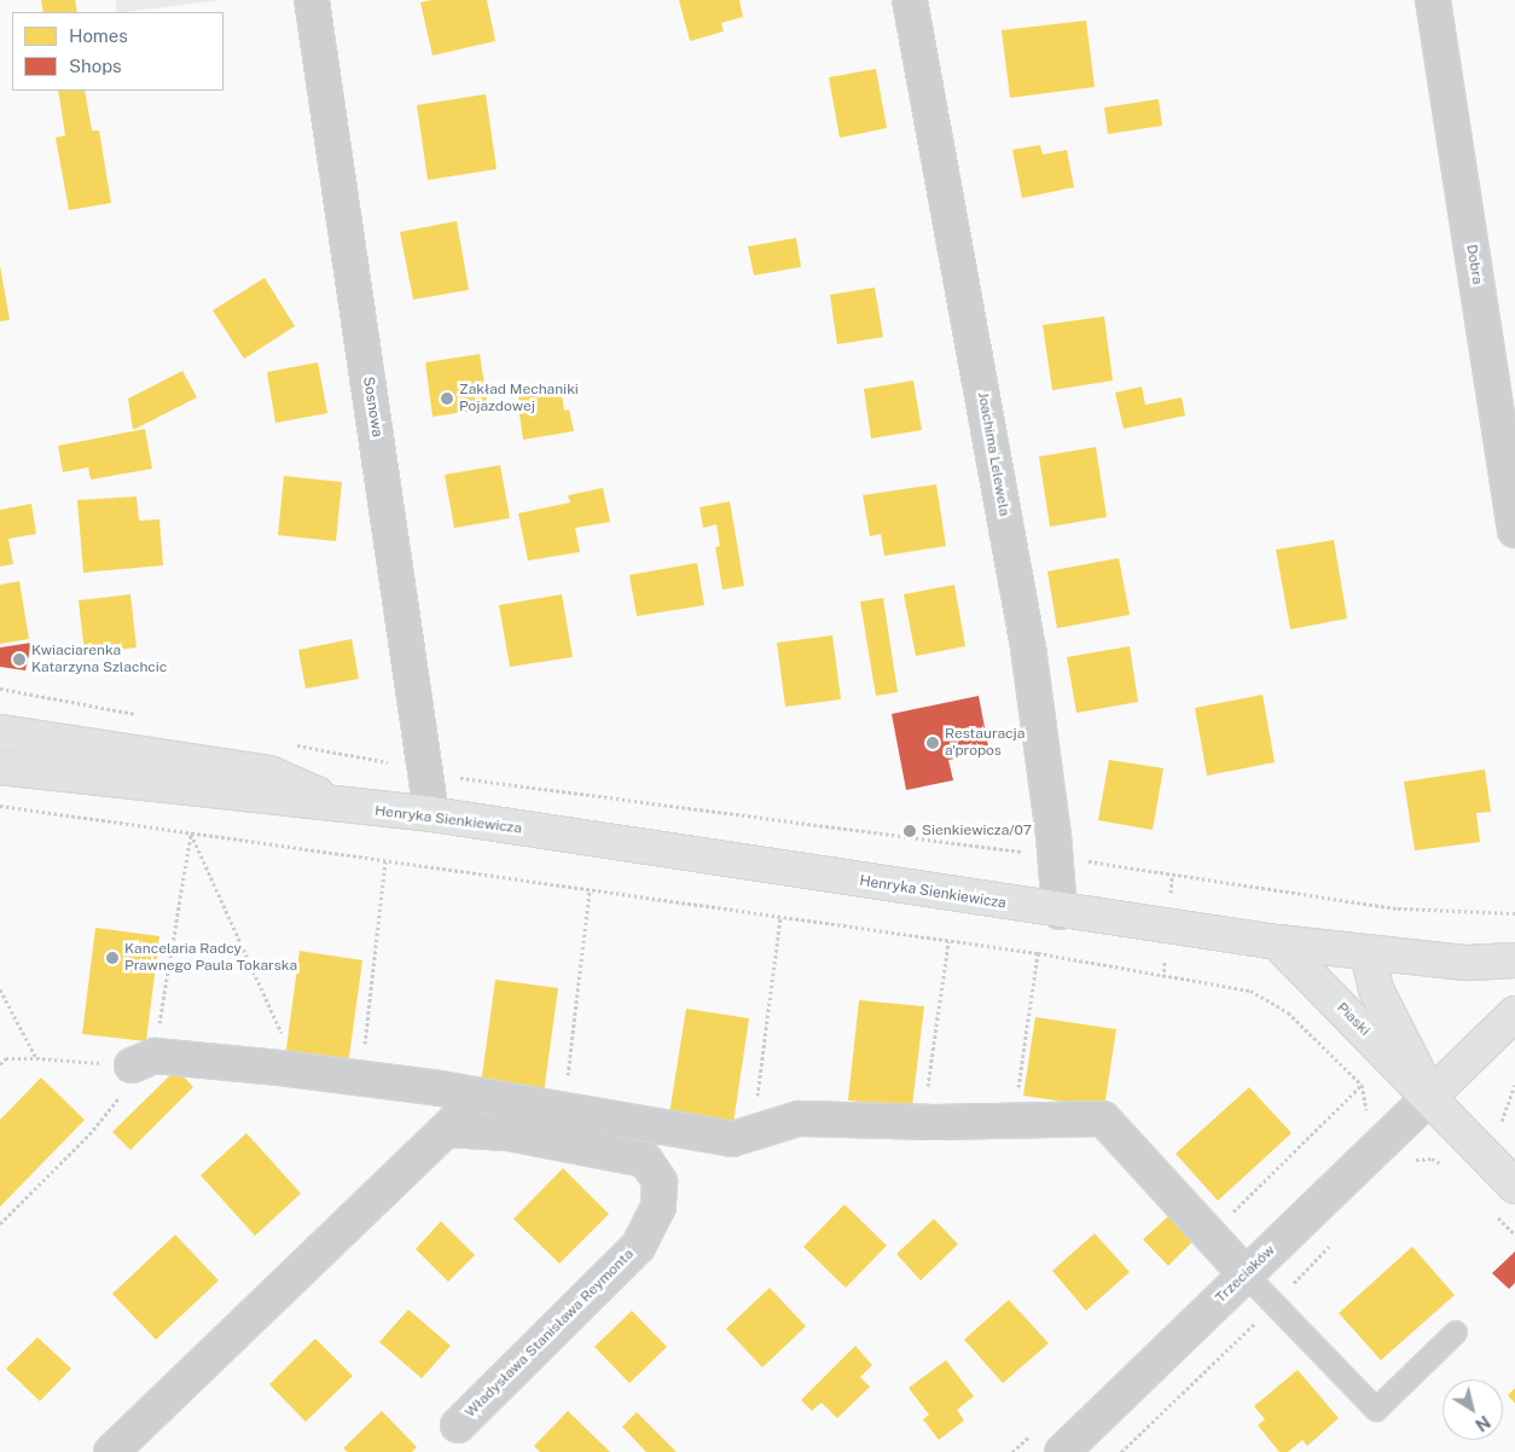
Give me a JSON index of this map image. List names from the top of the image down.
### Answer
{
  "streets": {
    "main road": ["Henryka Sienkiewicza", "Piaski"],
    "street": [
      "Dobra",
      "Sosnowa",
      "Joachima Lelewela",
      "Trzeciaków",
      "Władysława Stanisława Reymonta"
    ]
  },
  "crossings": [
    ["Sosnowa", "Henryka Sienkiewicza"],
    ["Joachima Lelewela", "Henryka Sienkiewicza"],
    ["Henryka Sienkiewicza", "Piaski"],
    ["Piaski", "Trzeciaków"]
  ],
  "places": [
    "Zakład Mechaniki Pojazdowej",
    "Kwiaciarenka Katarzyna Szlachcic",
    "Restauracja a'propos",
    "Sienkiewicza/07",
    "Kancelaria Radcy Prawnego Paula Tokarska"
  ],
  "legend": ["Homes", "Shops"],
  "north": "bottom right"
}
